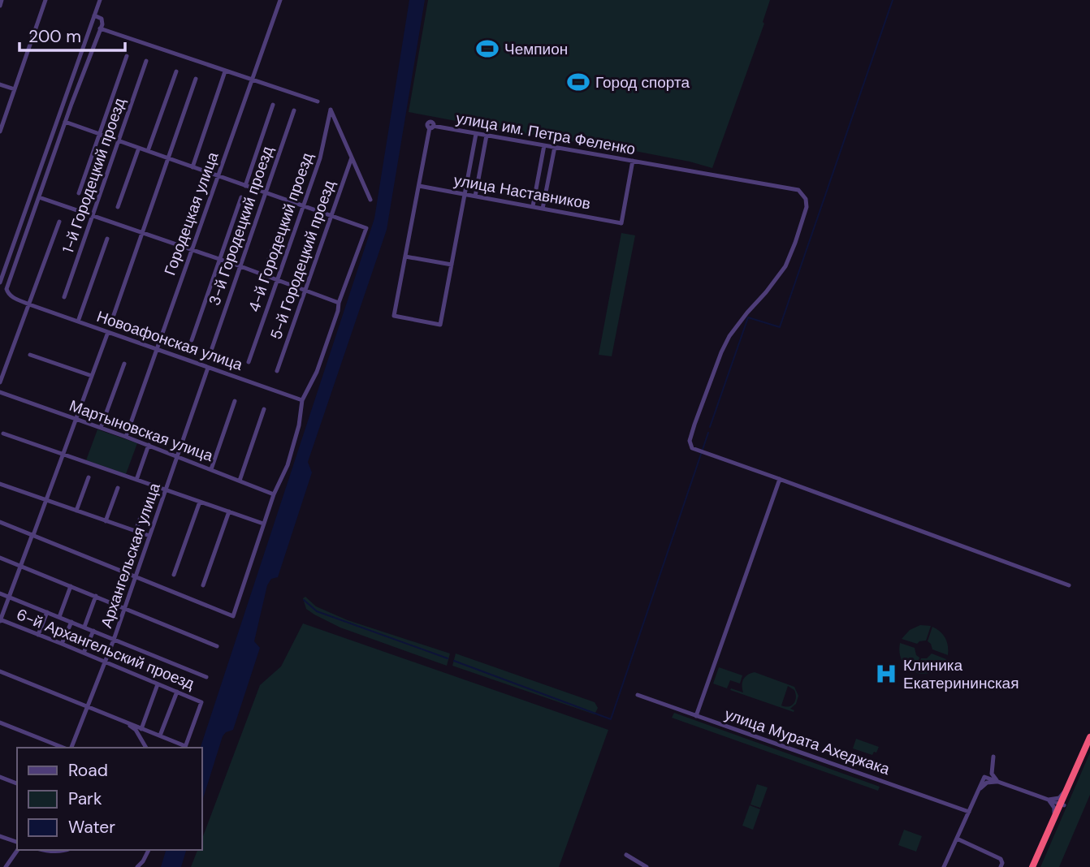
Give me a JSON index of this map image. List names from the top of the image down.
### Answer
{
  "streets": {
    "street": [
      "улица им. Петра Феленко",
      "1-й Городецкий проезд",
      "улица Наставников",
      "Городецкая улица",
      "3-й Городецкий проезд",
      "4-й Городецкий проезд",
      "5-й Городецкий проезд",
      "Новоафонская улица",
      "Мартыновская улица",
      "Архангельская улица",
      "6-й Архангельский проезд",
      "улица Мурата Ахеджака"
    ]
  },
  "crossings": [
    ["улица им. Петра Феленко", "улица Наставников"],
    ["Городецкая улица", "Новоафонская улица"],
    ["Городецкая улица", "Мартыновская улица"],
    ["4-й Городецкий проезд", "5-й Городецкий проезд"],
    ["Новоафонская улица", "Архангельская улица"],
    ["Мартыновская улица", "Архангельская улица"],
    ["Архангельская улица", "6-й Архангельский проезд"]
  ],
  "places": {
    "sports": ["Чемпион", "Город спорта"],
    "hospital": ["Клиника Екатерининская"]
  },
  "legend": ["Road", "Park", "Water"],
  "scale_bar": "200 m"
}
